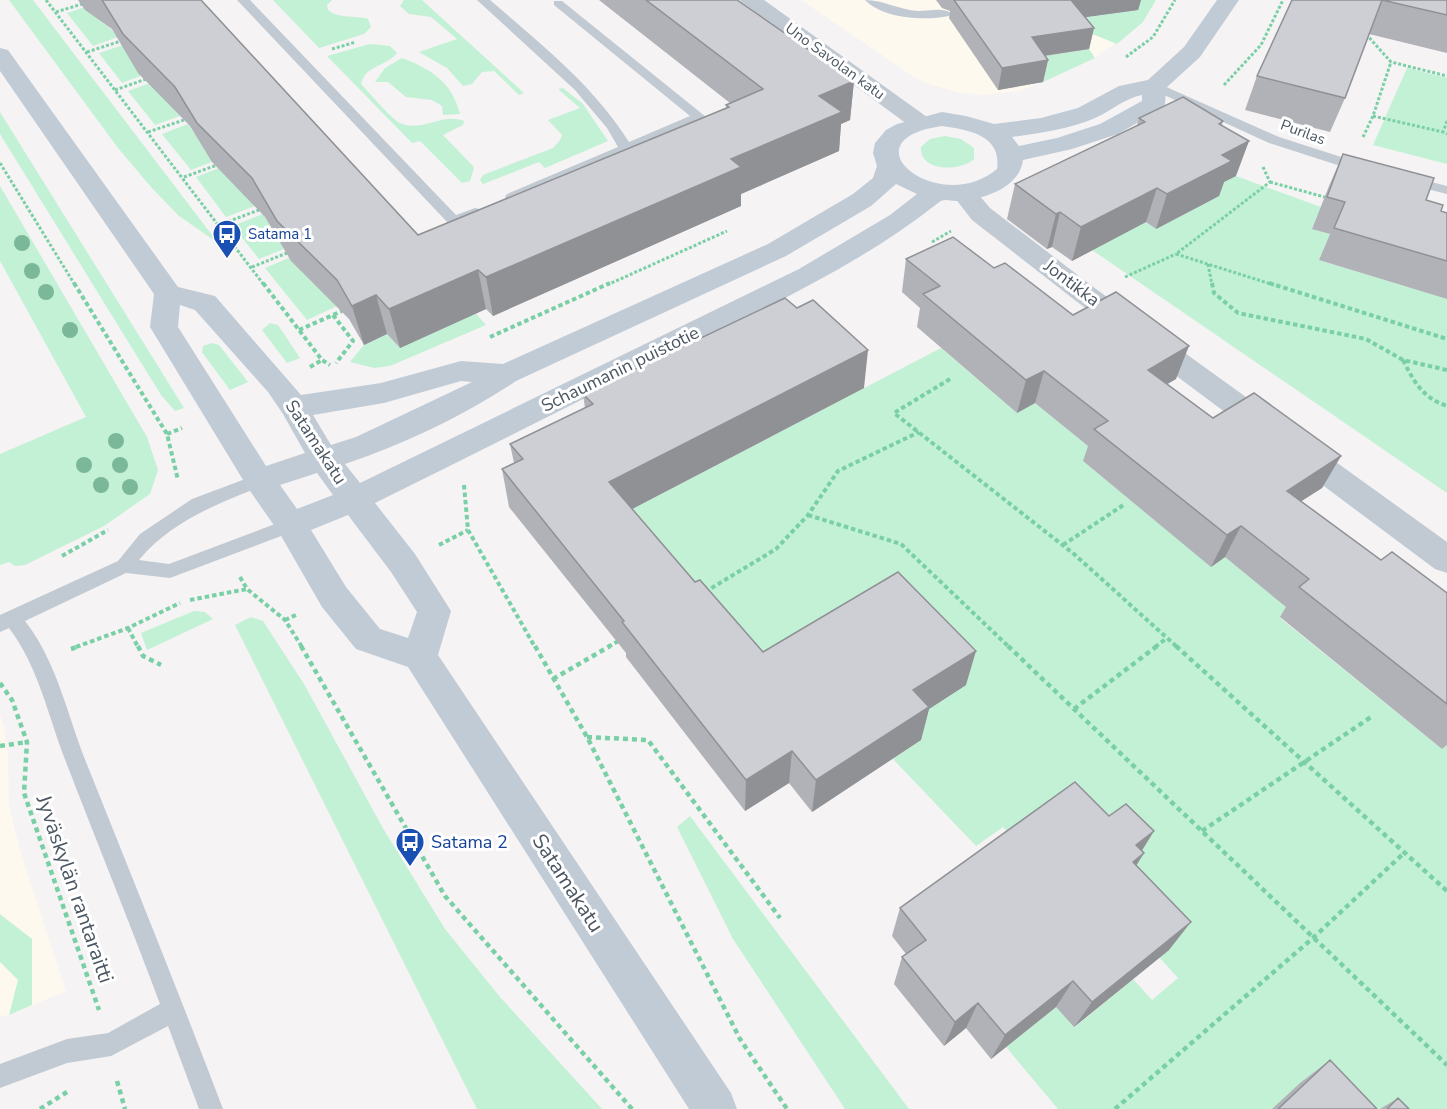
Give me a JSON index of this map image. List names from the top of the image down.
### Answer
{
  "streets": {
    "street": [
      "Uno Savolan katu",
      "Jontikka",
      "Schaumanin puistotie",
      "Satamakatu"
    ],
    "lane": ["Purilas"],
    "path": ["Jyväskylän rantaraitti"]
  },
  "crossings": [
    ["Uno Savolan katu", "Jontikka"],
    ["Uno Savolan katu", "Schaumanin puistotie"],
    ["Jontikka", "Schaumanin puistotie"],
    ["Schaumanin puistotie", "Satamakatu"]
  ],
  "places": {
    "bus stop": ["Satama 1", "Satama 2"]
  }
}
